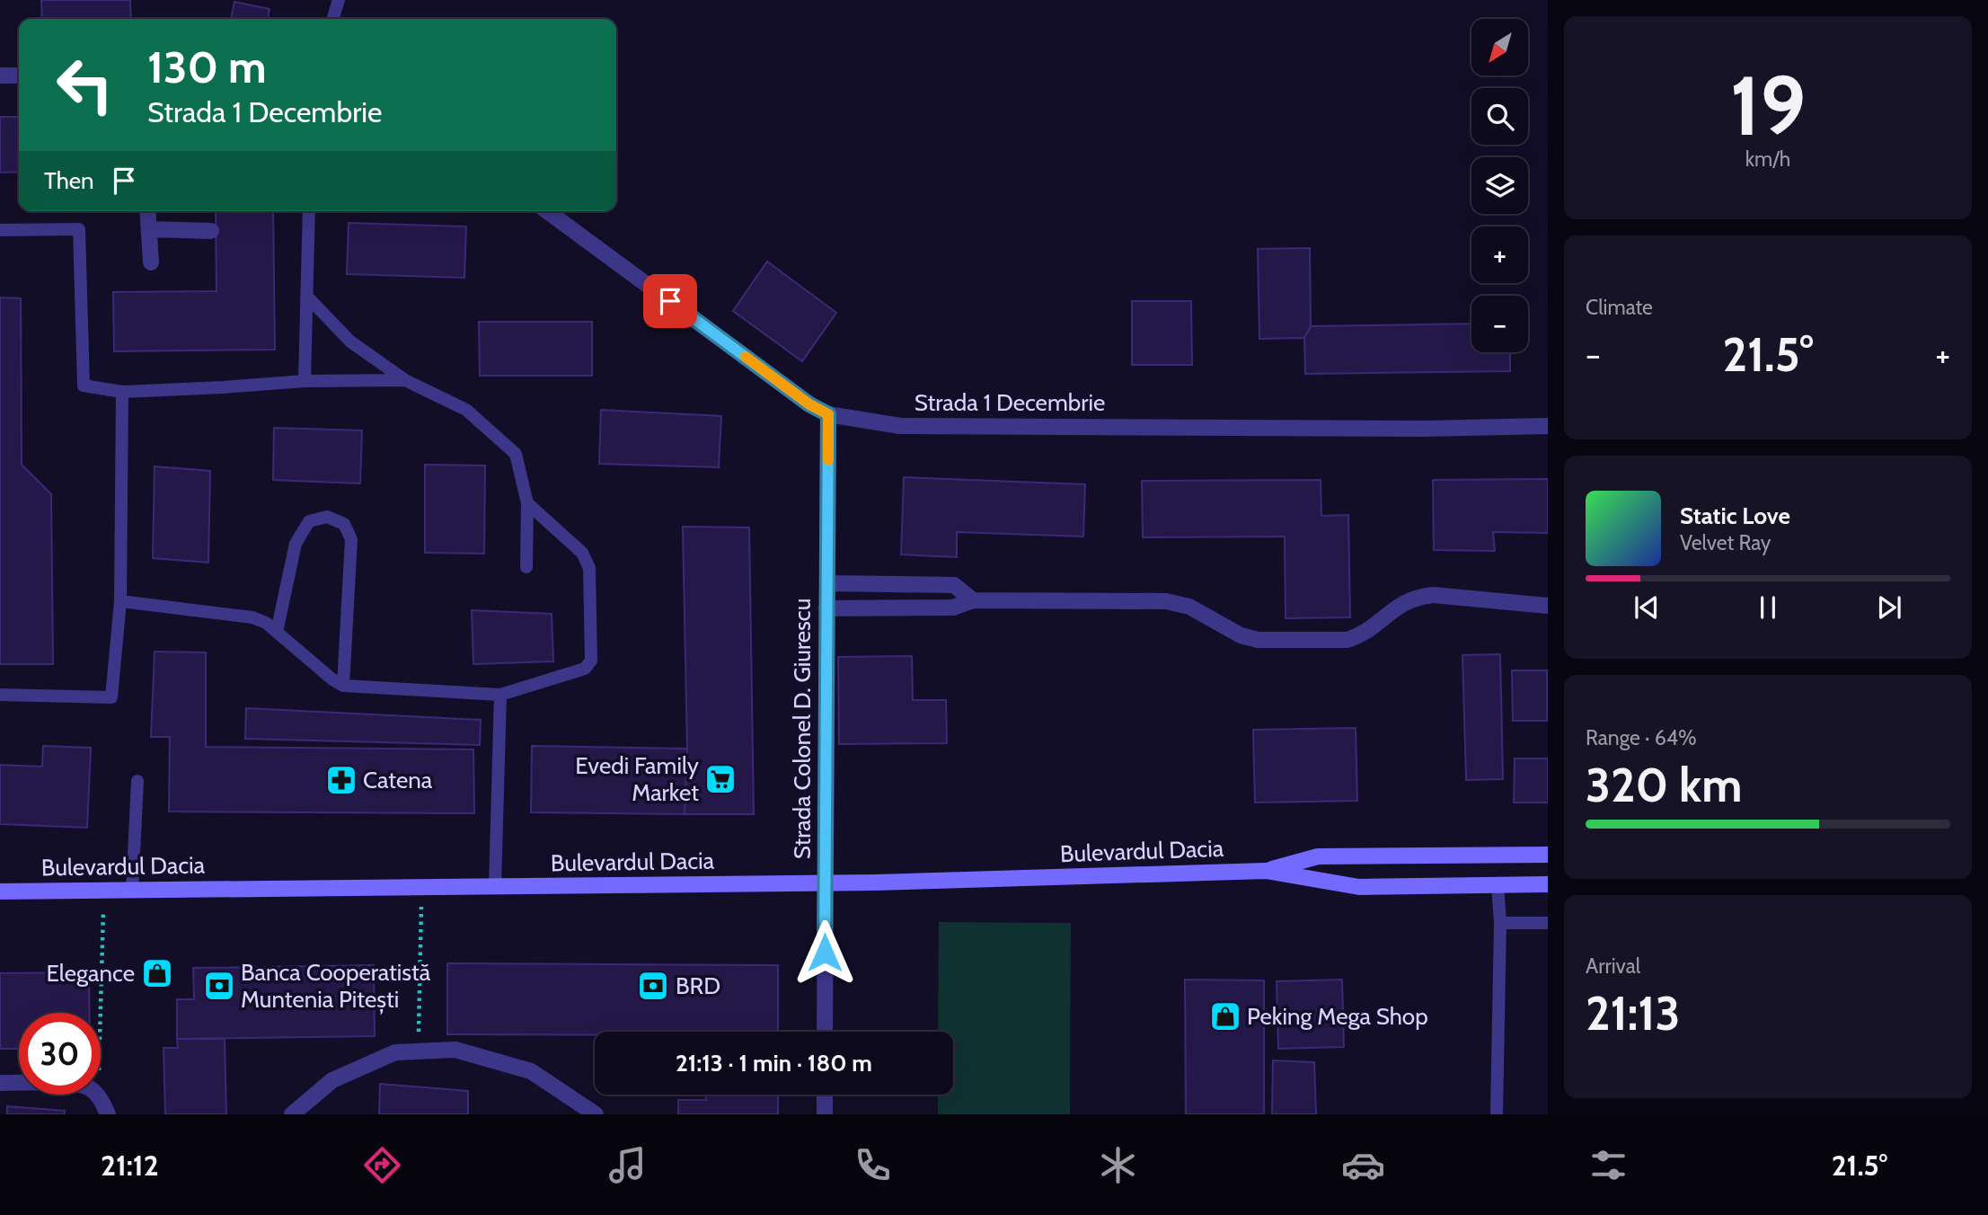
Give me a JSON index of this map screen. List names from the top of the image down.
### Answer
{
  "streets": {
    "main road": ["Bulevardul Dacia"],
    "street": ["Strada 1 Decembrie", "Strada Colonel D. Giurescu"]
  },
  "crossings": [
    ["Strada 1 Decembrie", "Strada Colonel D. Giurescu"],
    ["Strada Colonel D. Giurescu", "Bulevardul Dacia"]
  ],
  "places": {
    "supermarket": ["Evedi Family Market"],
    "pharmacy": ["Catena"],
    "shop": ["Elegance", "Peking Mega Shop"],
    "bank": ["Banca Cooperatistă Muntenia Pitești", "BRD"]
  },
  "north": "bottom left",
  "page": {
    "tile": [
      ["19", "km/h"],
      "Climate",
      ["Range · 64%", "320 km"],
      ["Arrival", "21:13"]
    ],
    "map_buttons": ["+", "−"],
    "turn": ["130 m", "Strada 1 Decembrie"],
    "then": "Then",
    "heat": ["−", "21.5°", "+"],
    "song": ["Static Love", "Velvet Ray"],
    "limit": "30",
    "trip": "21:13 · 1 min · 180 m",
    "tabs": ["21:12", "21.5°"]
  }
}
